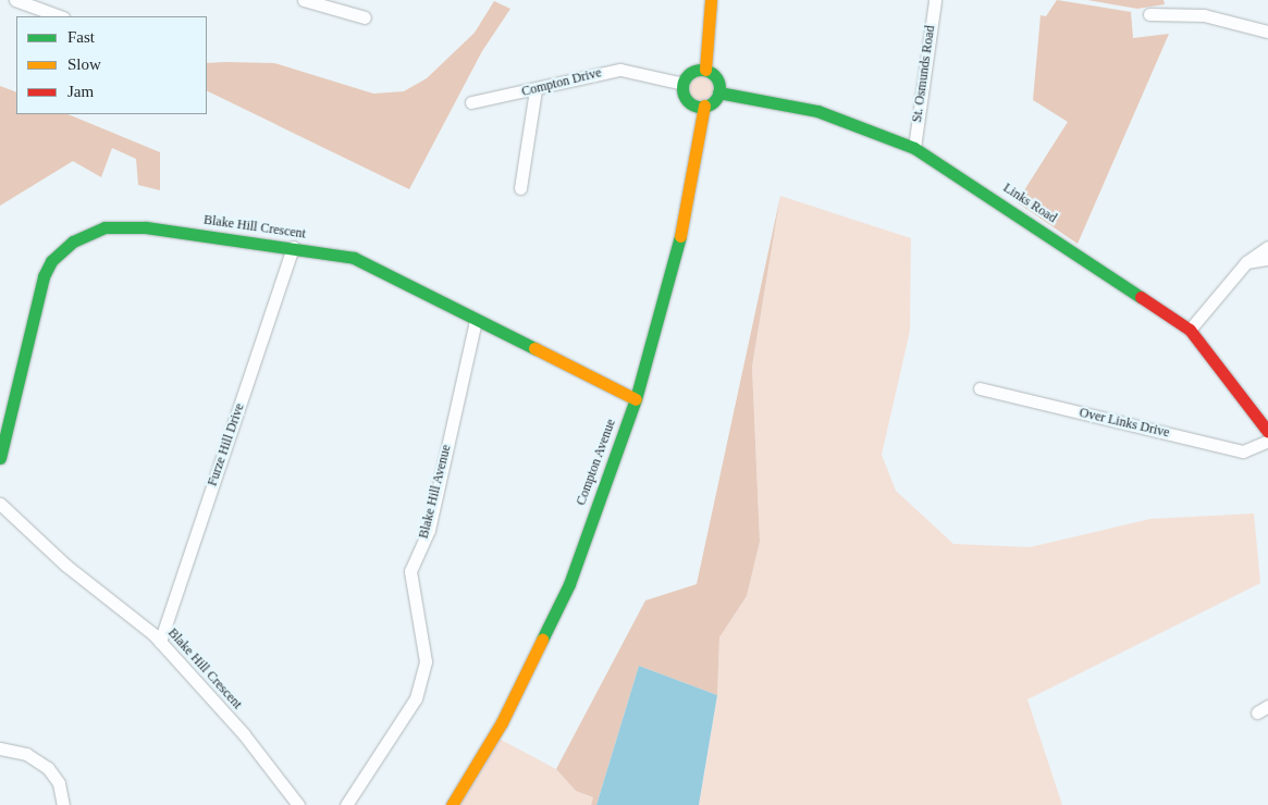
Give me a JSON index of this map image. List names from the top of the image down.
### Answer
{
  "streets": {
    "street": [
      "St. Osmunds Road",
      "Compton Drive",
      "Links Road",
      "Blake Hill Crescent",
      "Over Links Drive",
      "Furze Hill Drive",
      "Compton Avenue",
      "Blake Hill Avenue"
    ]
  },
  "crossings": [
    ["St. Osmunds Road", "Links Road"],
    ["Compton Drive", "Links Road"],
    ["Compton Drive", "Compton Avenue"],
    ["Links Road", "Compton Avenue"],
    ["Blake Hill Crescent", "Furze Hill Drive"],
    ["Blake Hill Crescent", "Compton Avenue"],
    ["Blake Hill Crescent", "Blake Hill Avenue"]
  ],
  "legend": ["Fast", "Slow", "Jam"]
}
